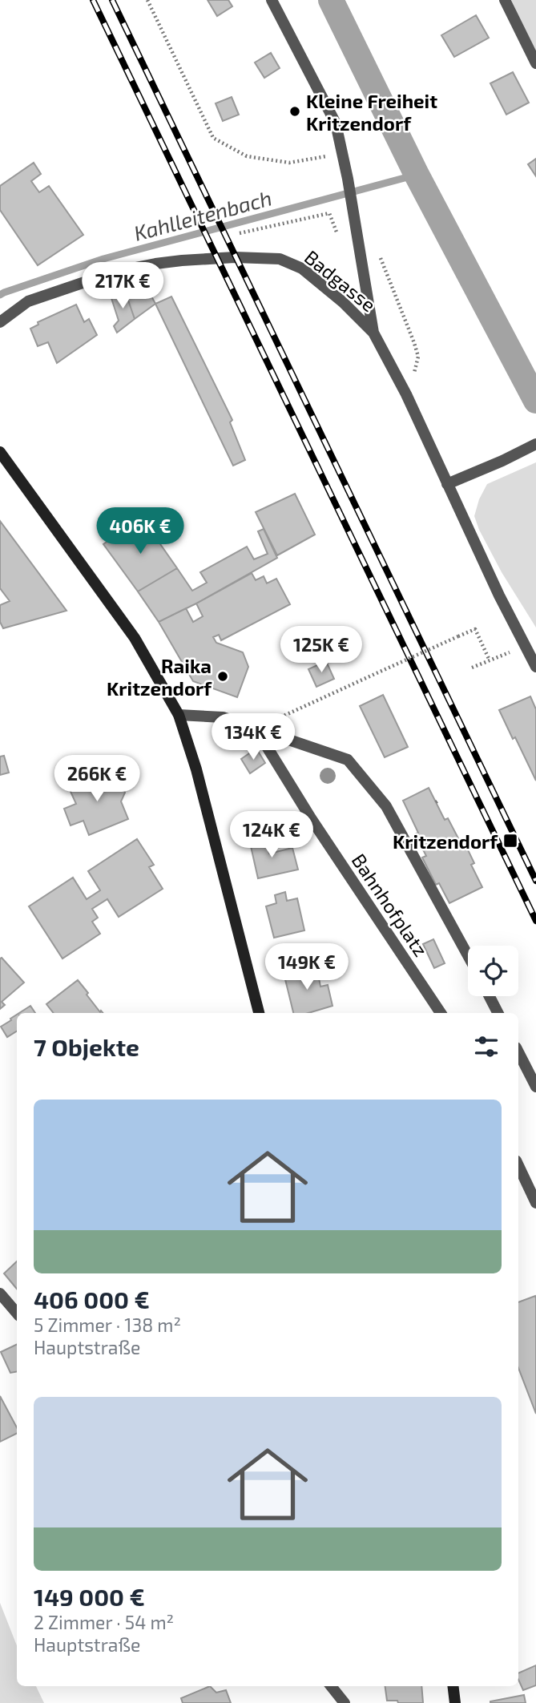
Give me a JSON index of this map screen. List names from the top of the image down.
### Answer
{
  "streets": {
    "street": ["Badgasse", "Bahnhofplatz"]
  },
  "water": ["Kahlleitenbach"],
  "places": {
    "other": ["Kleine Freiheit Kritzendorf", "Raika Kritzendorf"],
    "transit": ["Kritzendorf"]
  },
  "page": {
    "price": [
      "217K €",
      "406K €",
      "125K €",
      "134K €",
      "266K €",
      "124K €",
      "149K €"
    ],
    "heading": "7 Objekte",
    "list": [
      {
        "name": "406 000 €",
        "note": "5 Zimmer · 138 m² · Hauptstraße"
      },
      {
        "name": "149 000 €",
        "note": "2 Zimmer · 54 m² · Hauptstraße"
      }
    ]
  }
}
